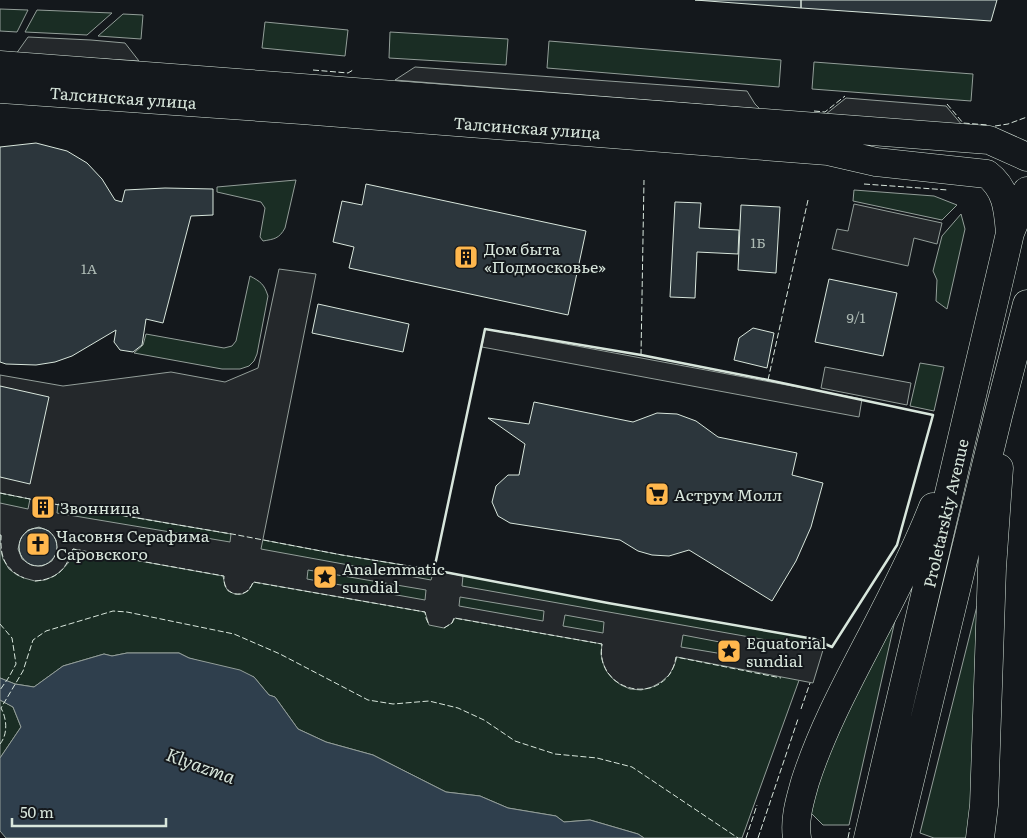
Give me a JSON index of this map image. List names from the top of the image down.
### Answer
{
  "streets": {
    "main road": ["Талсинская улица", "Proletarskiy Avenue"]
  },
  "crossings": [
    ["Талсинская улица", "Proletarskiy Avenue"]
  ],
  "water": ["Klyazma"],
  "places": {
    "building": ["Дом быта «Подмосковье»", "Звонница"],
    "supermarket": ["Аструм Молл"],
    "church": ["Часовня Серафима Саровского"],
    "place": ["Analemmatic sundial", "Equatorial sundial"]
  },
  "house_numbers": ["1Б", "1А", "9/1"],
  "scale_bar": "50 m"
}
